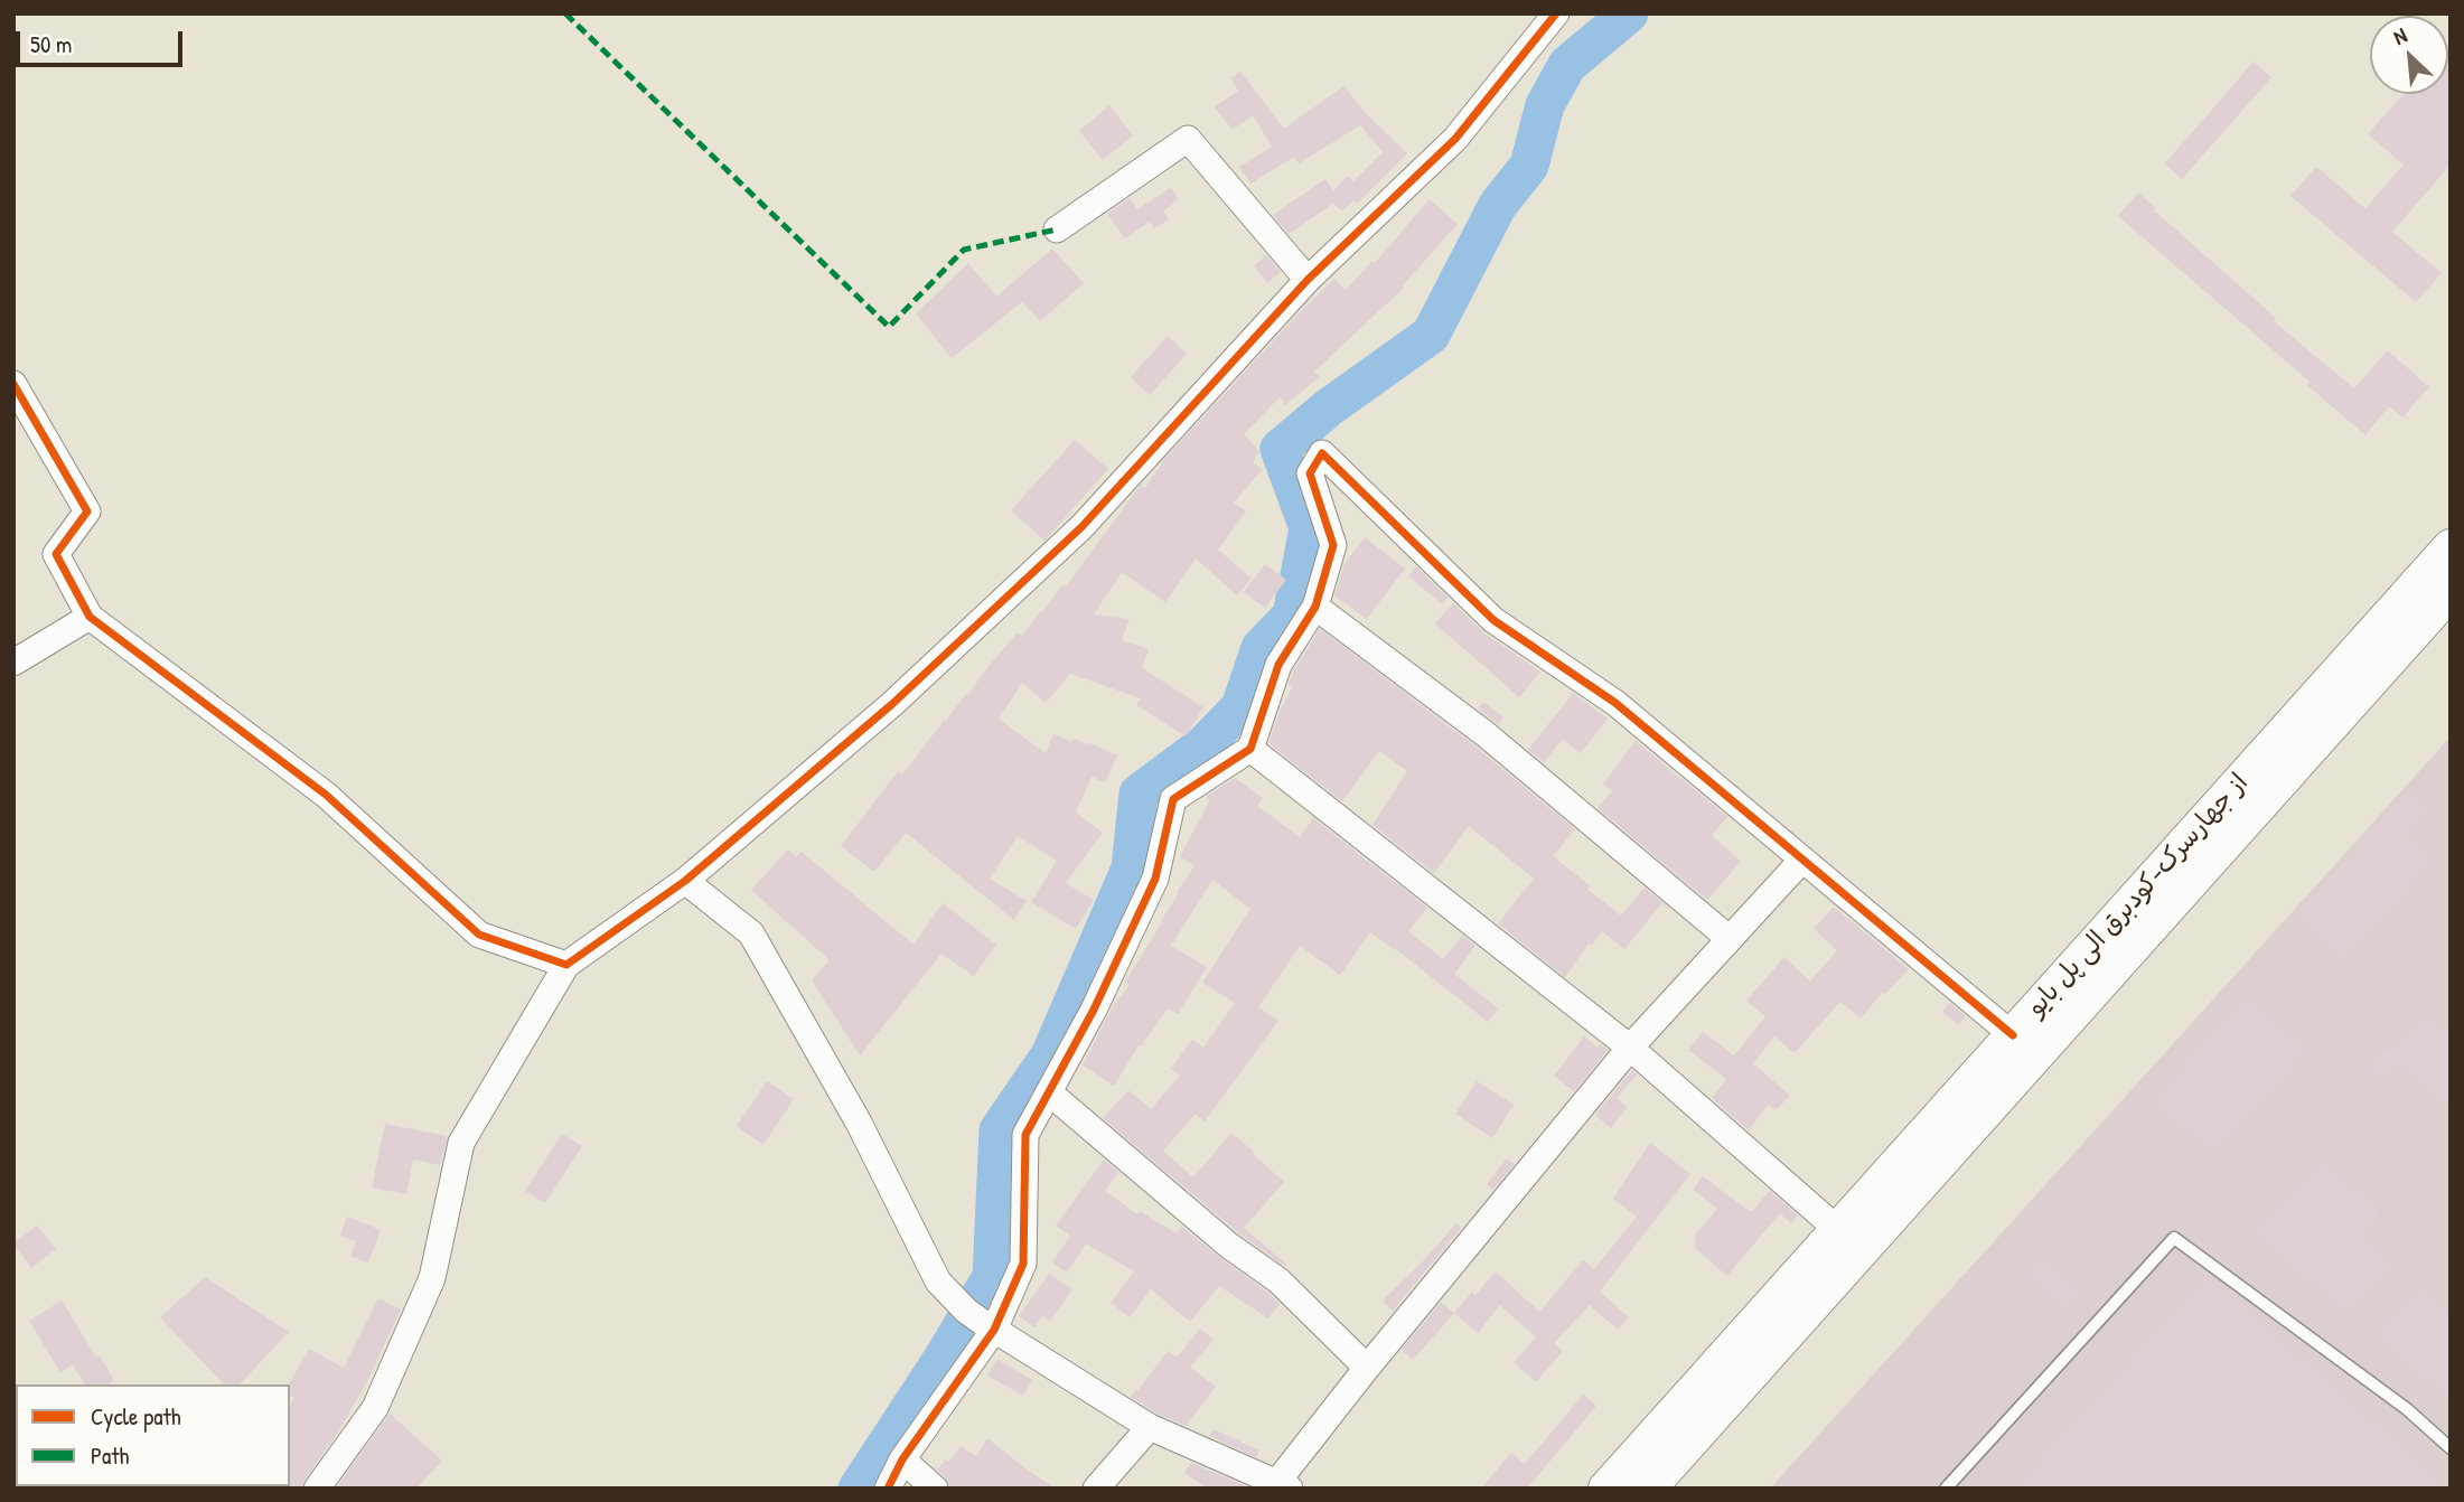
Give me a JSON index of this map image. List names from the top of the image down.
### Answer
{
  "streets": {
    "street": ["از جهارسرک-کودبرق الی پل بایو"]
  },
  "legend": ["Cycle path", "Path"],
  "scale_bar": "50 m",
  "north": "top left"
}
